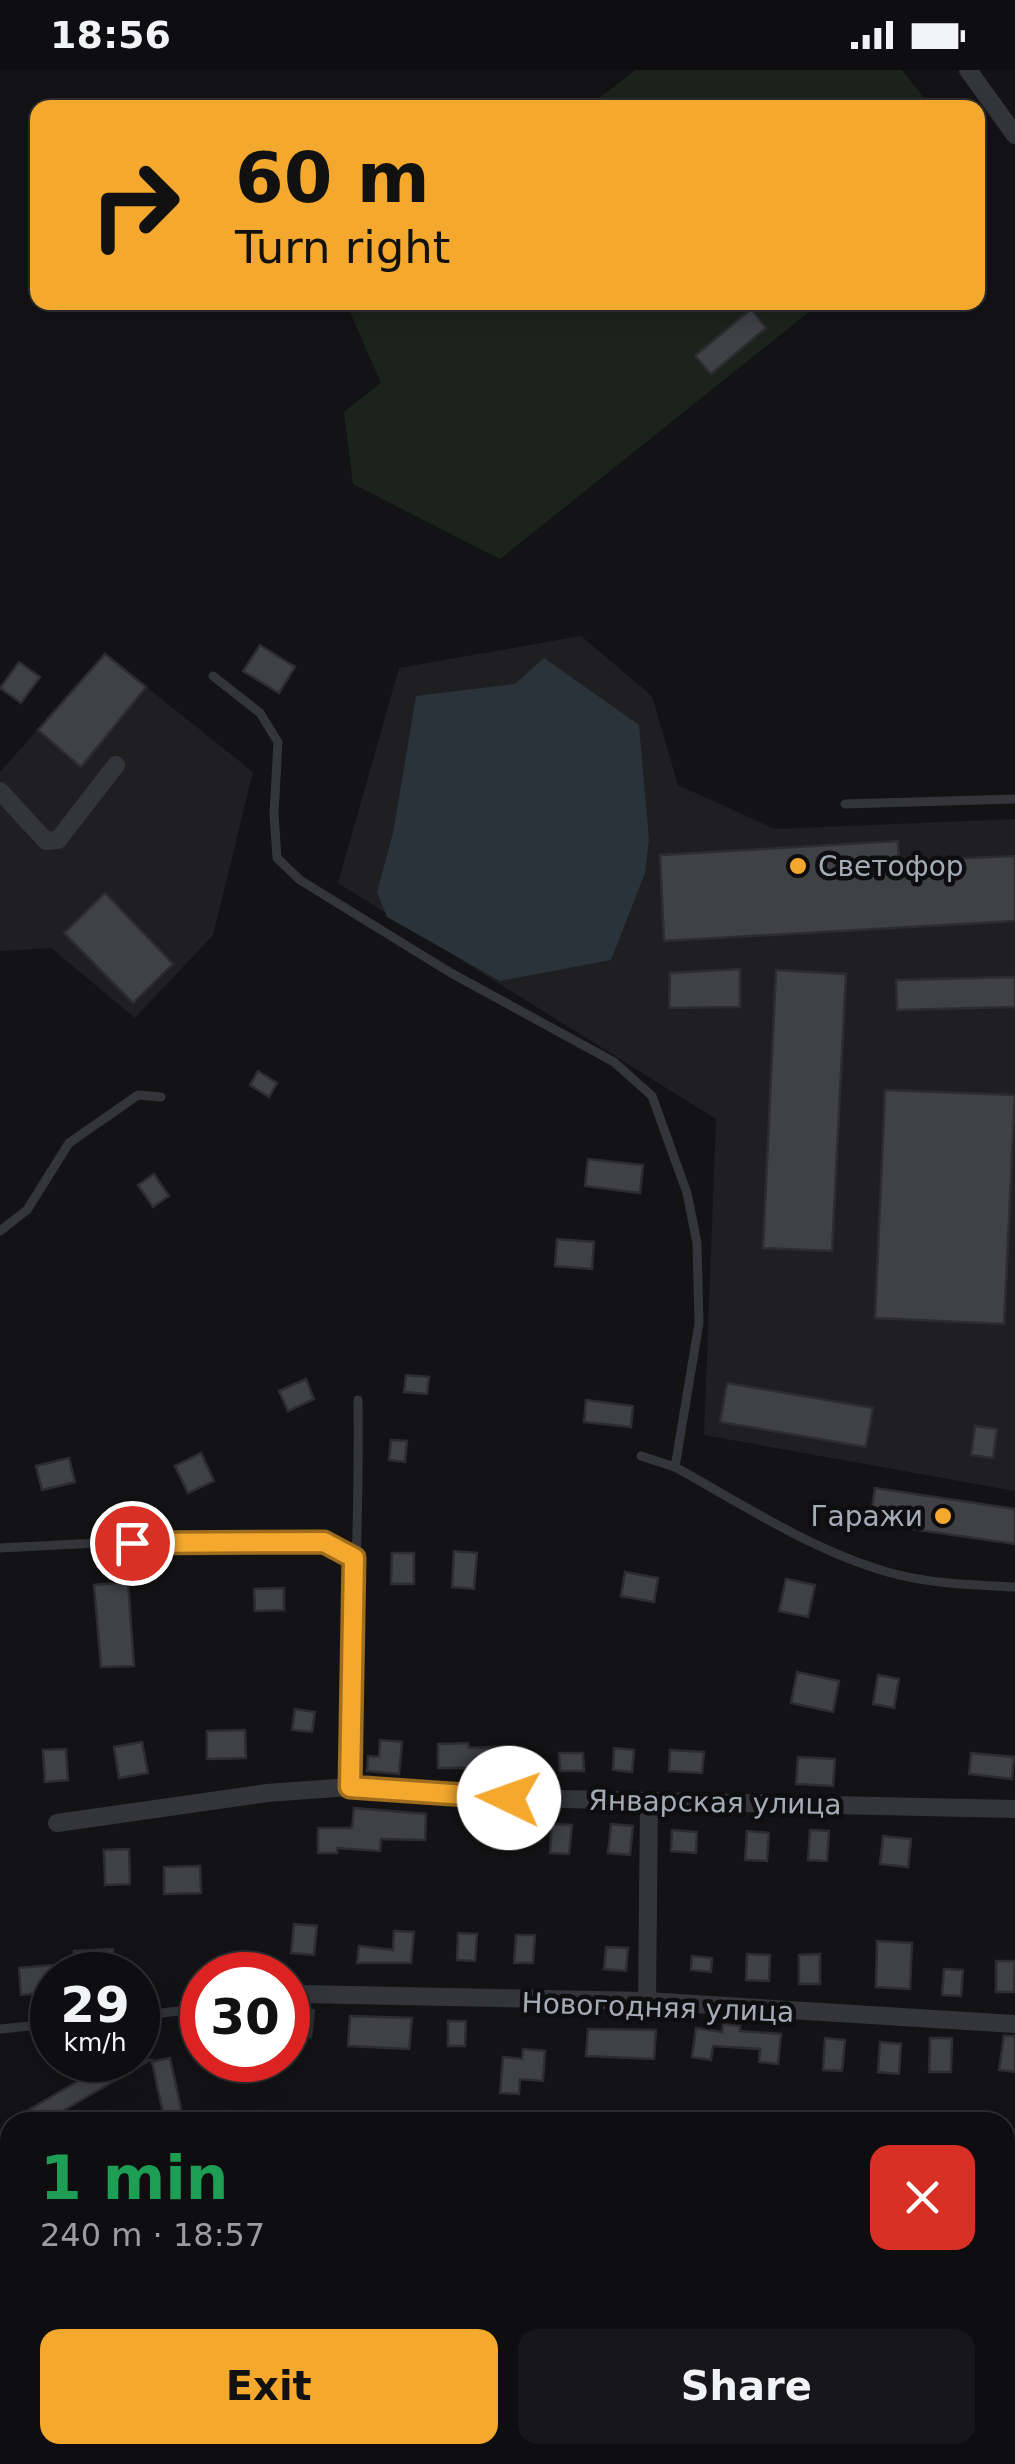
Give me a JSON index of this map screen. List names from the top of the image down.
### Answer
{
  "streets": {
    "street": ["Январская улица", "Новогодняя улица"]
  },
  "places": ["Светофор", "Гаражи"],
  "page": {
    "status": "18:56",
    "turn": ["60 m", "Turn right"],
    "speed": "29 km/h",
    "limit": "30",
    "heading": ["1 min", "240 m · 18:57"],
    "buttons": ["Exit", "Share"]
  }
}
